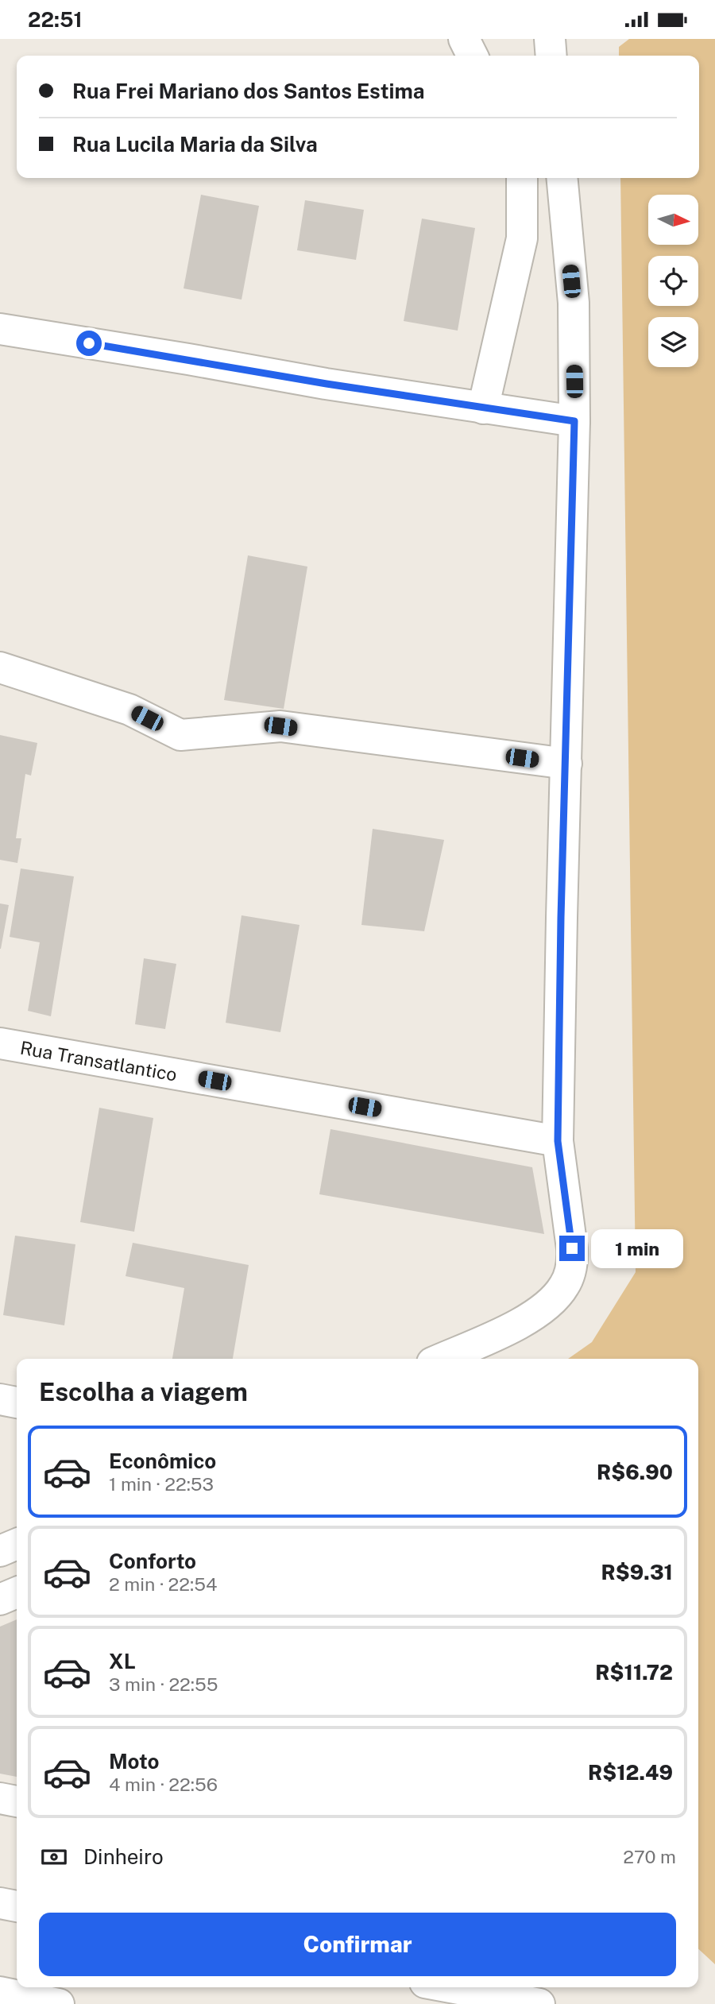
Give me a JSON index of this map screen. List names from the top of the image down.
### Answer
{
  "streets": {
    "main road": ["Rua Transatlantico"]
  },
  "north": "right",
  "page": {
    "status": "22:51",
    "banner": ["Rua Frei Mariano dos Santos Estima", "Rua Lucila Maria da Silva"],
    "bubble": "1 min",
    "heading": "Escolha a viagem",
    "list": [
      {
        "name": "Econômico",
        "note": "1 min · 22:53",
        "value": "R$6.90"
      },
      {
        "name": "Conforto",
        "note": "2 min · 22:54",
        "value": "R$9.31"
      },
      {
        "name": "XL",
        "note": "3 min · 22:55",
        "value": "R$11.72"
      },
      {
        "name": "Moto",
        "note": "4 min · 22:56",
        "value": "R$12.49"
      }
    ],
    "pay": ["Dinheiro", "270 m"],
    "buttons": "Confirmar"
  }
}
